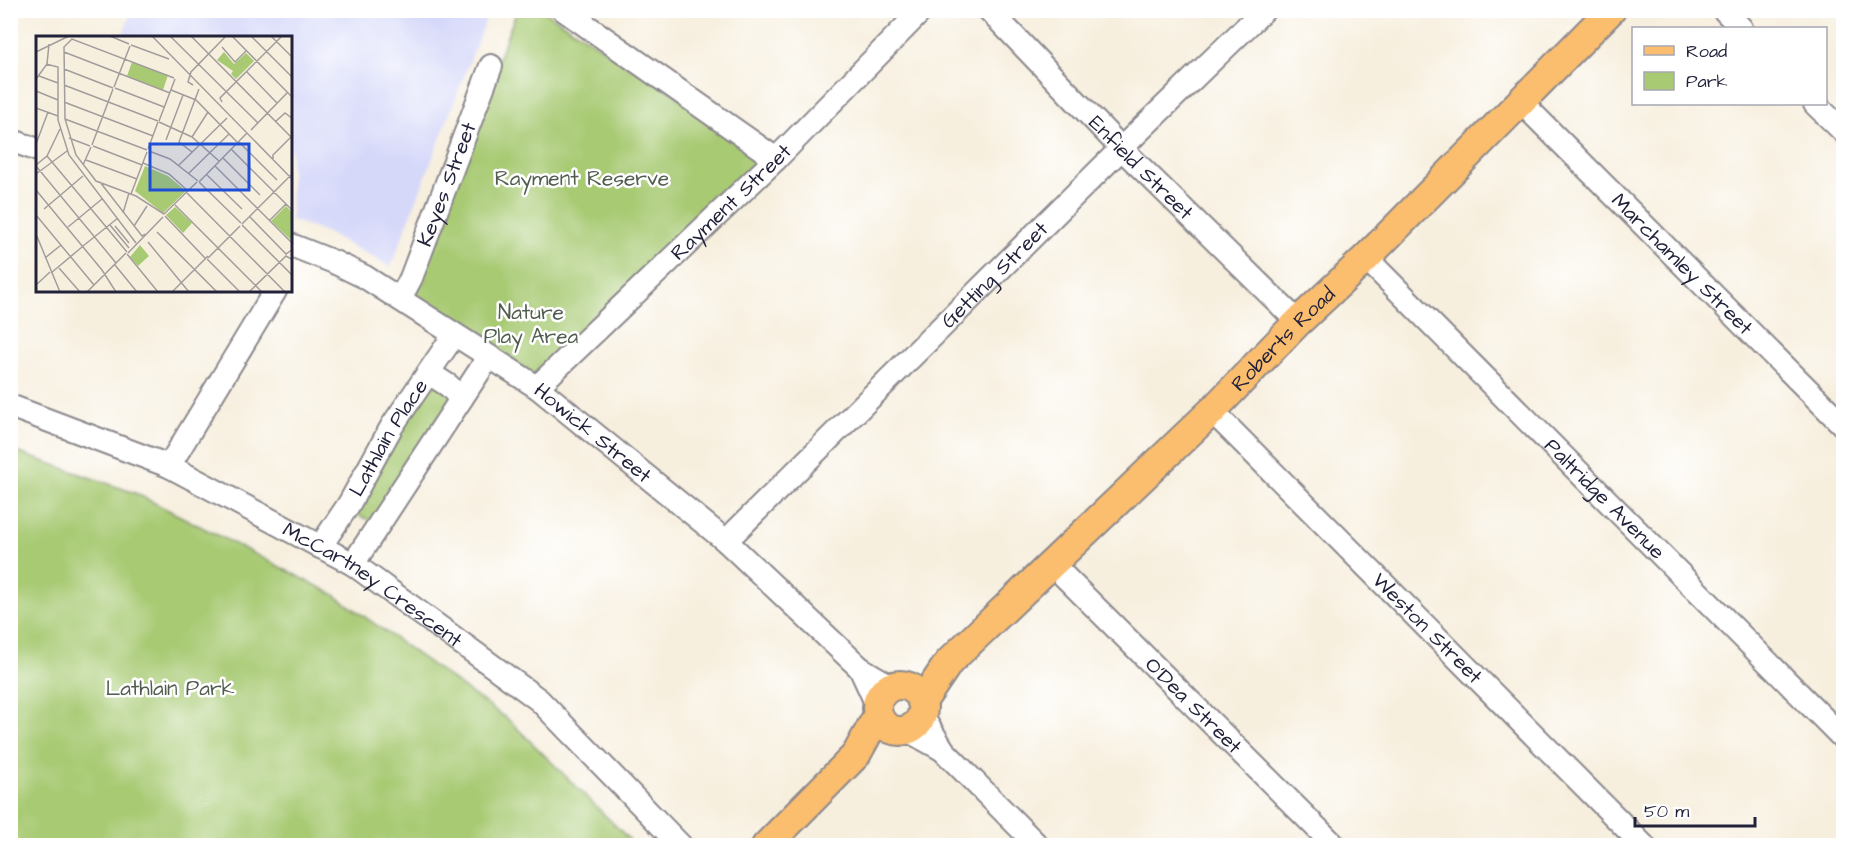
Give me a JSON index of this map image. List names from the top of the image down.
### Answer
{
  "streets": {
    "main road": ["Roberts Road"],
    "street": [
      "Enfield Street",
      "Keyes Street",
      "Rayment Street",
      "Marchamley Street",
      "Getting Street",
      "Howick Street",
      "Lathlain Place",
      "Paltridge Avenue",
      "McCartney Crescent",
      "Weston Street",
      "O'Dea Street"
    ]
  },
  "crossings": [
    ["Enfield Street", "Getting Street"],
    ["Enfield Street", "Roberts Road"],
    ["Keyes Street", "Howick Street"],
    ["Rayment Street", "Howick Street"],
    ["Marchamley Street", "Roberts Road"],
    ["Getting Street", "Howick Street"],
    ["Roberts Road", "Howick Street"],
    ["Roberts Road", "Paltridge Avenue"],
    ["Roberts Road", "Weston Street"],
    ["Roberts Road", "O'Dea Street"],
    ["Howick Street", "Lathlain Place"],
    ["Lathlain Place", "McCartney Crescent"]
  ],
  "parks": ["Rayment Reserve", "Nature Play Area", "Lathlain Park"],
  "legend": ["Road", "Park"],
  "scale_bar": "50 m"
}
